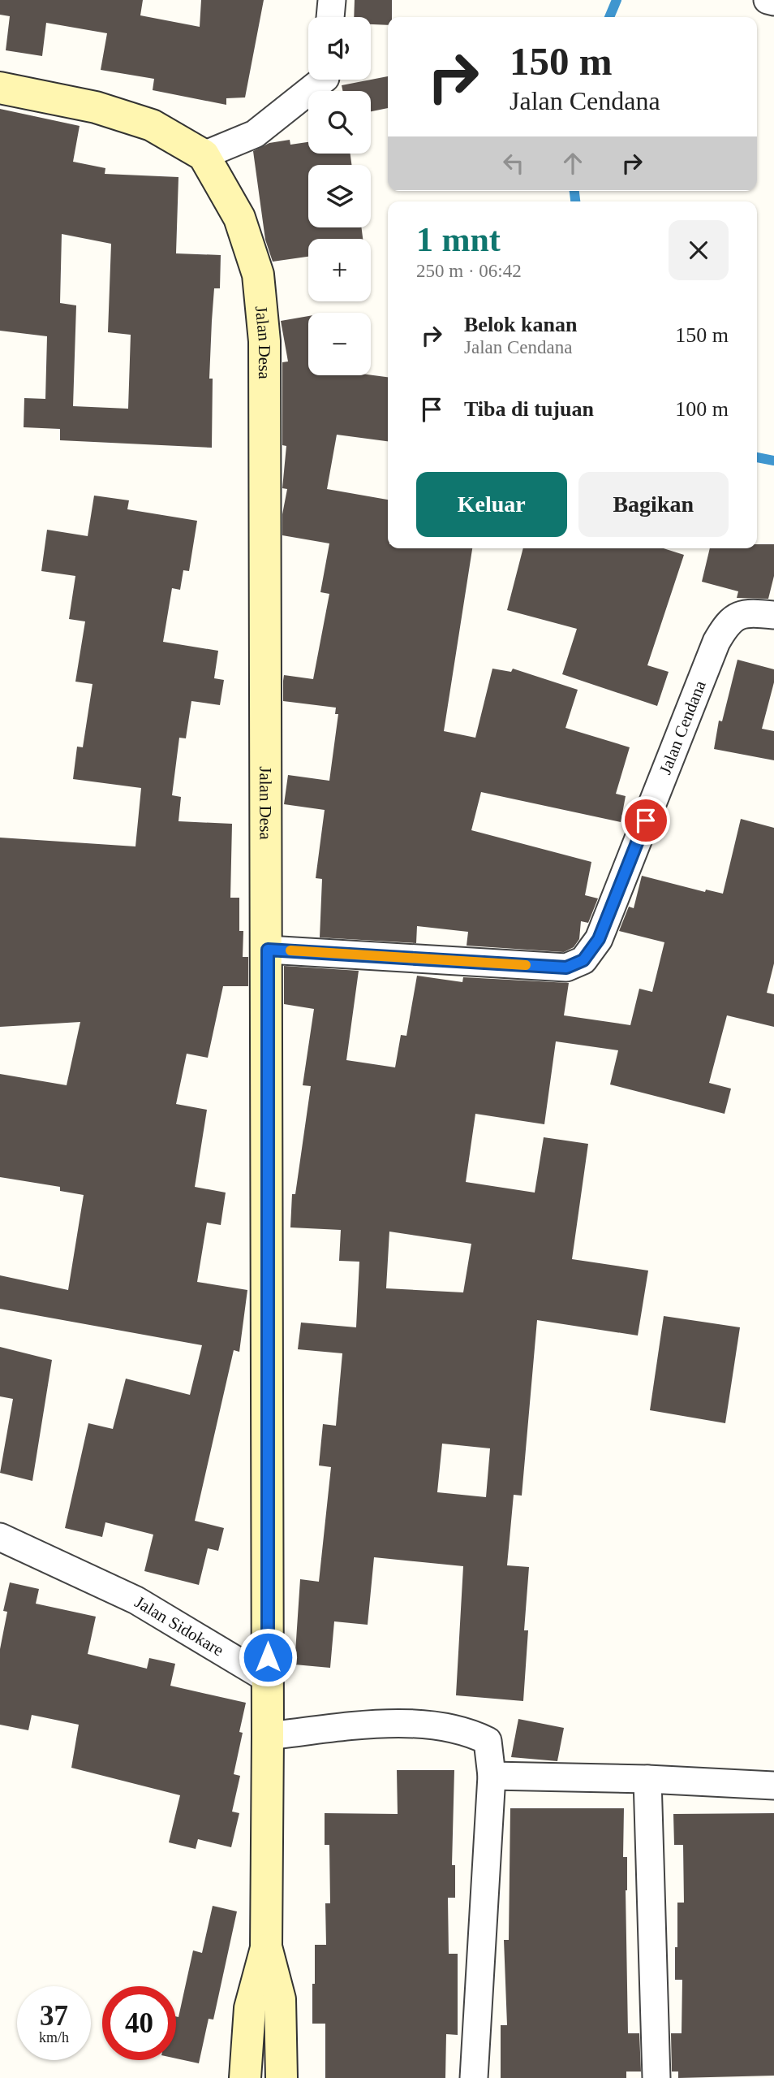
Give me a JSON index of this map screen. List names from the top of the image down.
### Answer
{
  "streets": {
    "street": ["Jalan Desa", "Jalan Cendana", "Jalan Sidokare"]
  },
  "crossings": [
    ["Jalan Desa", "Jalan Cendana"],
    ["Jalan Desa", "Jalan Sidokare"]
  ],
  "page": {
    "map_buttons": ["+", "−"],
    "turn": ["150 m", "Jalan Cendana"],
    "heading": ["1 mnt", "250 m · 06:42"],
    "list": [
      {
        "name": "Belok kanan",
        "note": "Jalan Cendana",
        "value": "150 m"
      },
      {
        "name": "Tiba di tujuan",
        "value": "100 m"
      }
    ],
    "buttons": ["Keluar", "Bagikan"],
    "speed": "37 km/h",
    "limit": "40"
  }
}
